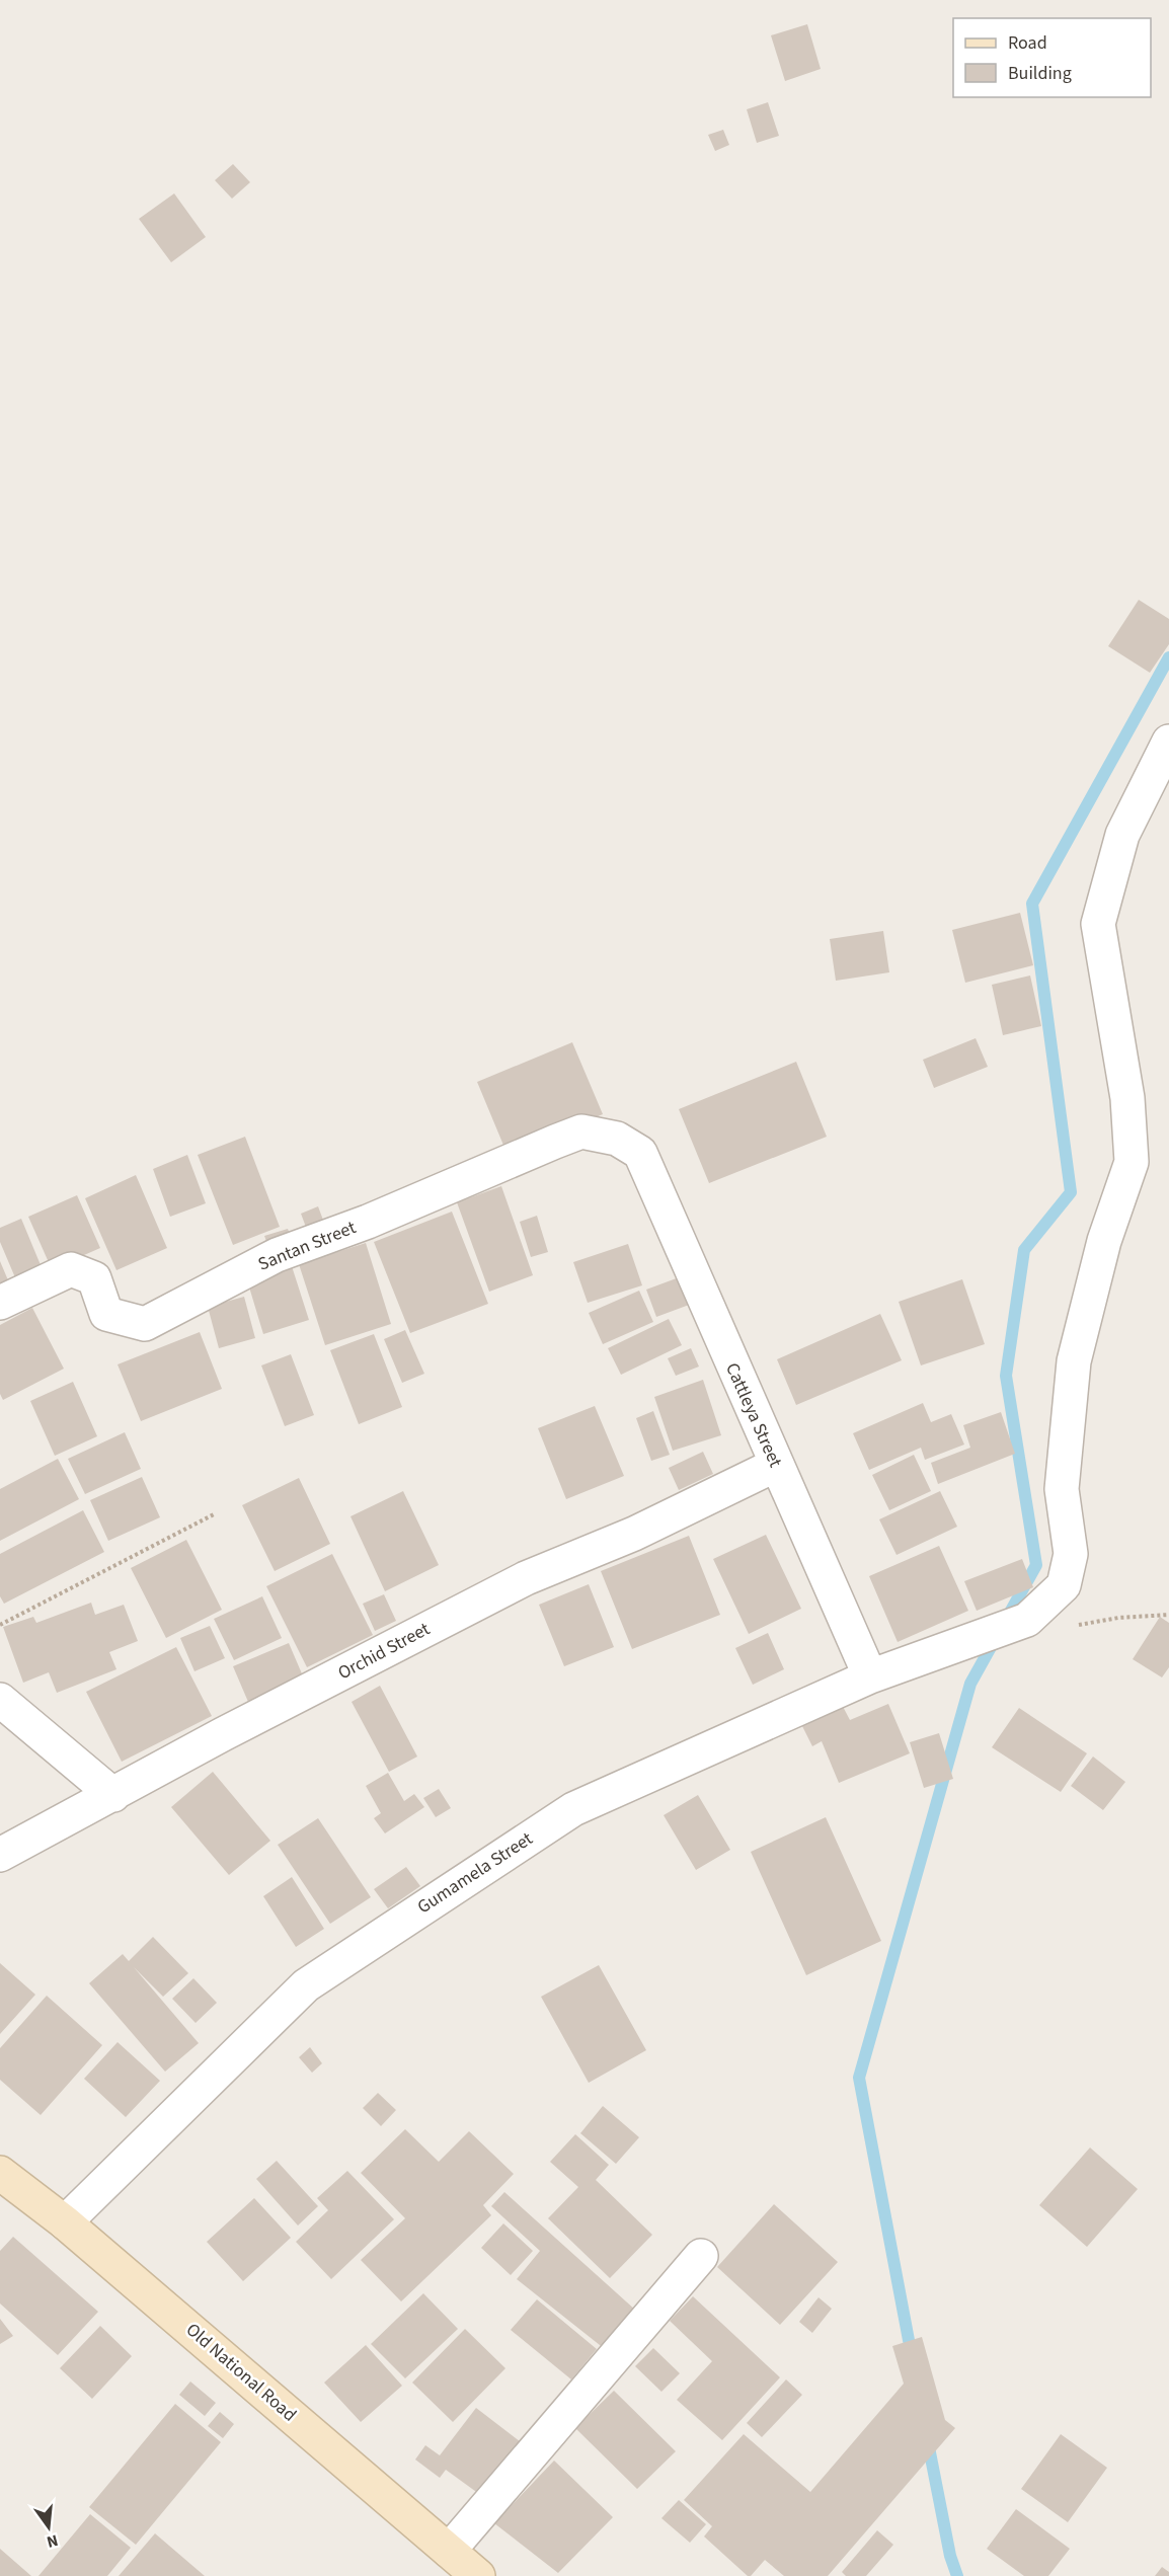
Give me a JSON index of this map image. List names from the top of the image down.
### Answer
{
  "streets": {
    "main road": ["Old National Road"],
    "street": [
      "Santan Street",
      "Cattleya Street",
      "Orchid Street",
      "Gumamela Street"
    ]
  },
  "crossings": [
    ["Santan Street", "Cattleya Street"],
    ["Cattleya Street", "Orchid Street"],
    ["Cattleya Street", "Gumamela Street"],
    ["Gumamela Street", "Old National Road"]
  ],
  "legend": ["Road", "Building"],
  "north": "bottom"
}
